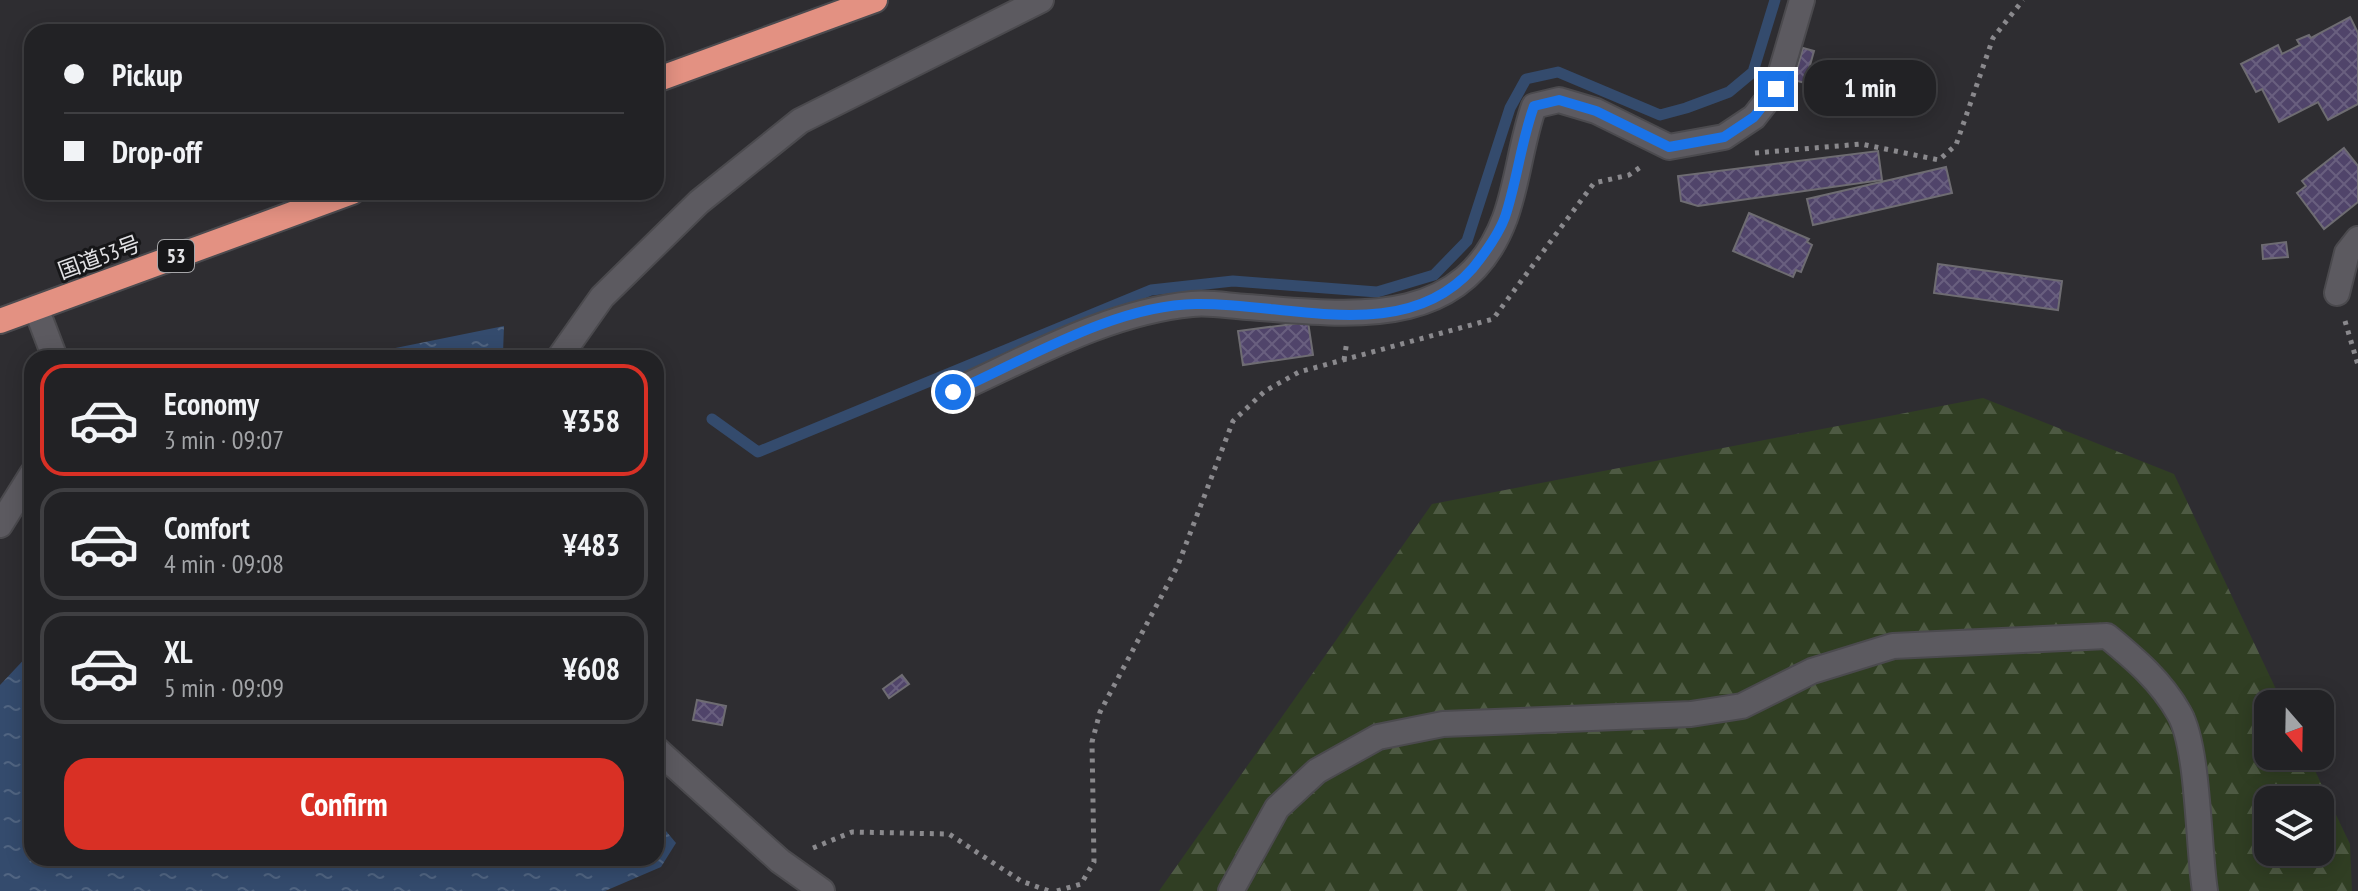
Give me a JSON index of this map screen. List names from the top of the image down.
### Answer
{
  "streets": {
    "highway": ["53", "国道53号"]
  },
  "north": "bottom",
  "page": {
    "banner": ["Pickup", "Drop-off"],
    "bubble": "1 min",
    "list": [
      {
        "name": "Economy",
        "note": "3 min · 09:07",
        "value": "¥358"
      },
      {
        "name": "Comfort",
        "note": "4 min · 09:08",
        "value": "¥483"
      },
      {
        "name": "XL",
        "note": "5 min · 09:09",
        "value": "¥608"
      }
    ],
    "buttons": "Confirm"
  }
}
